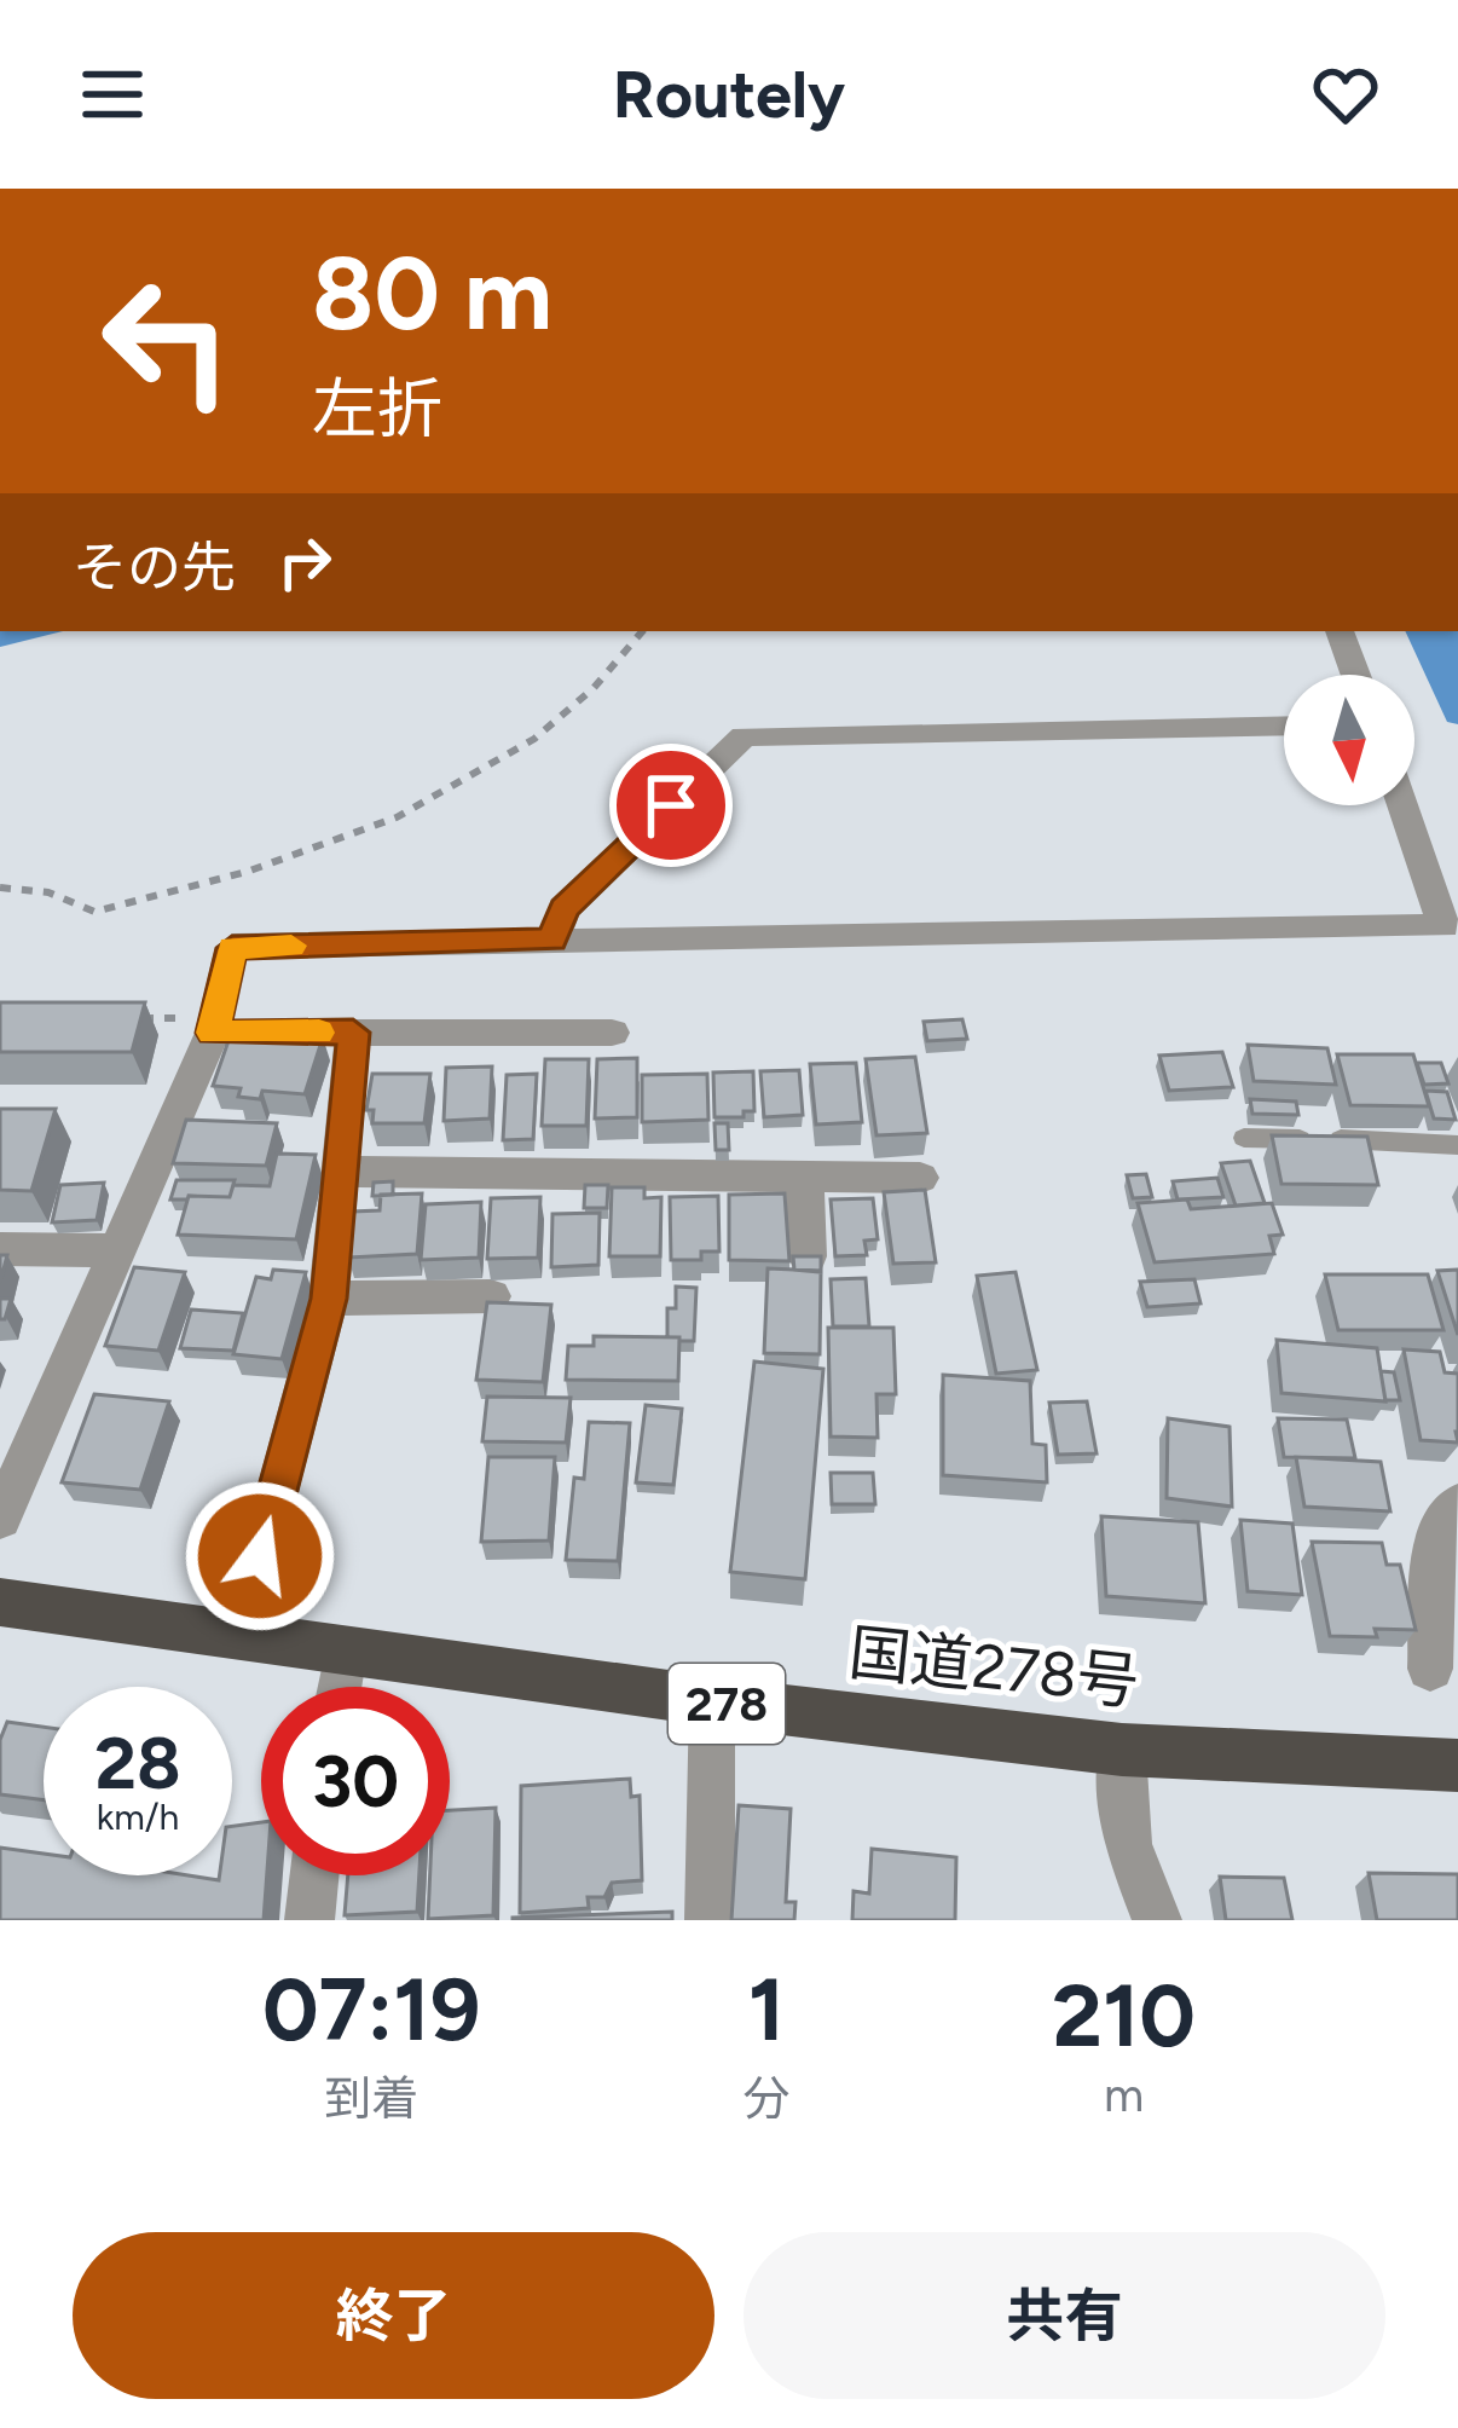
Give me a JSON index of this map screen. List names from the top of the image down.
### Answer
{
  "streets": {
    "highway": ["国道278号", "278"]
  },
  "north": "bottom",
  "page": {
    "header": "Routely",
    "turn": ["80 m", "左折"],
    "then": "その先",
    "speed": "28 km/h",
    "limit": "30",
    "eta": [
      "07:19",
      "到着",
      "1",
      "分",
      "210",
      "m"
    ],
    "buttons": ["終了", "共有"]
  }
}
